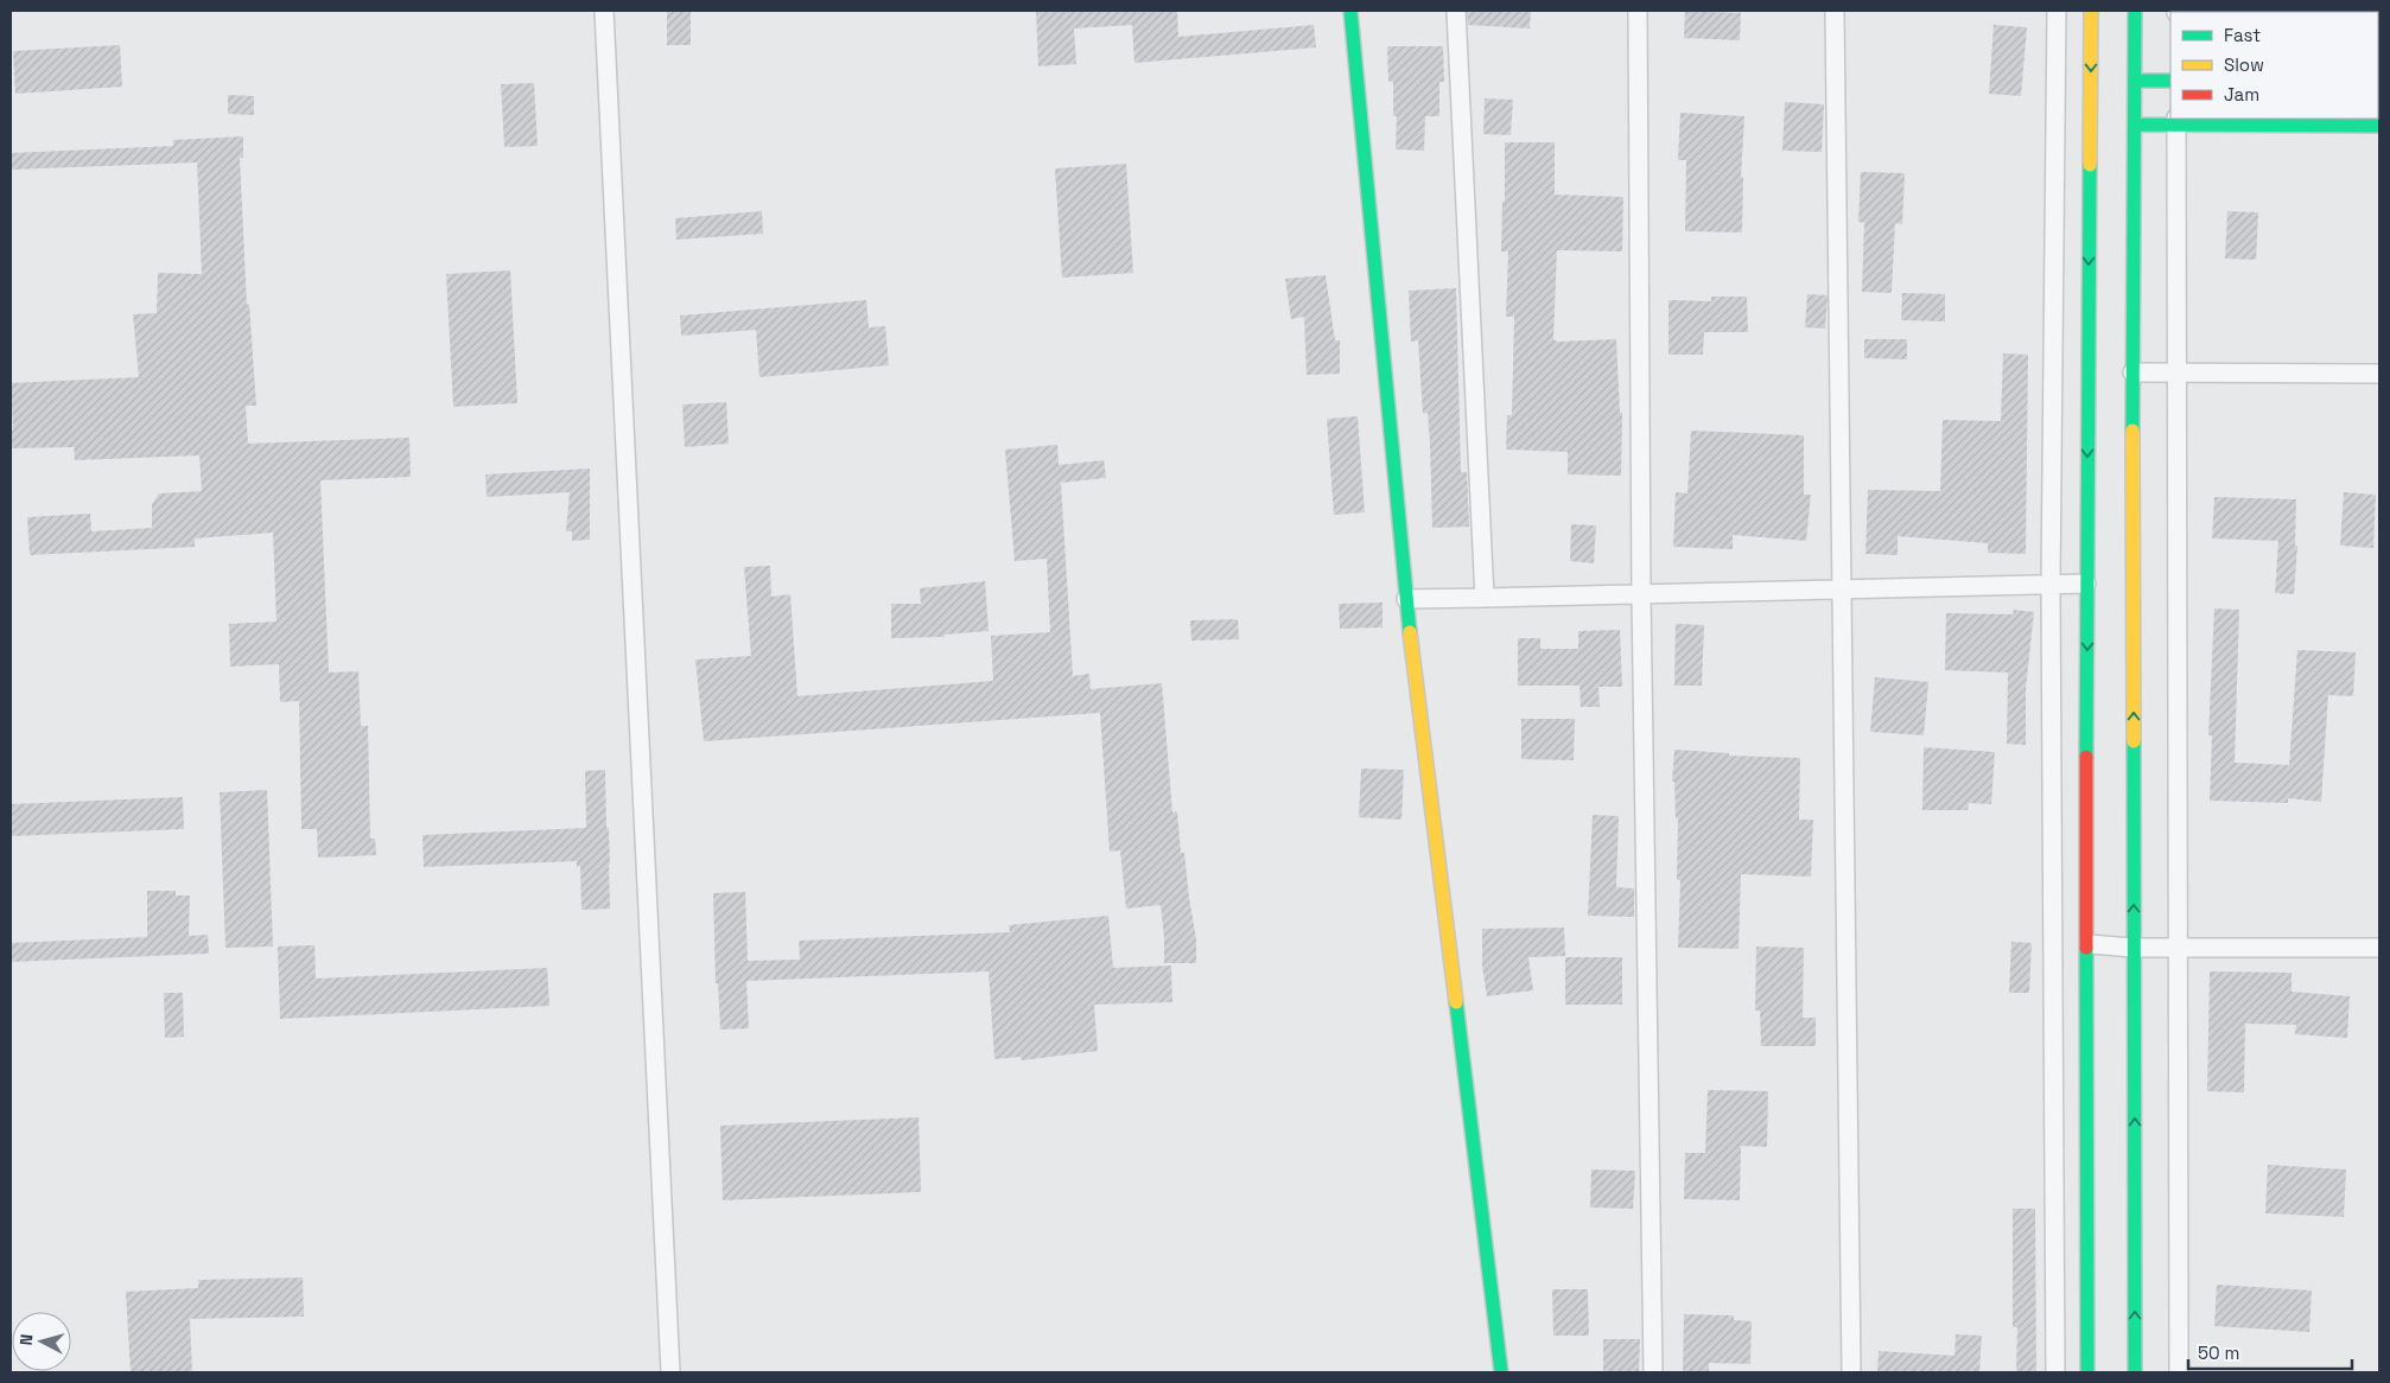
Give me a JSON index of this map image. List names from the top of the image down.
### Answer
{
  "legend": ["Fast", "Slow", "Jam"],
  "scale_bar": "50 m",
  "north": "left"
}
